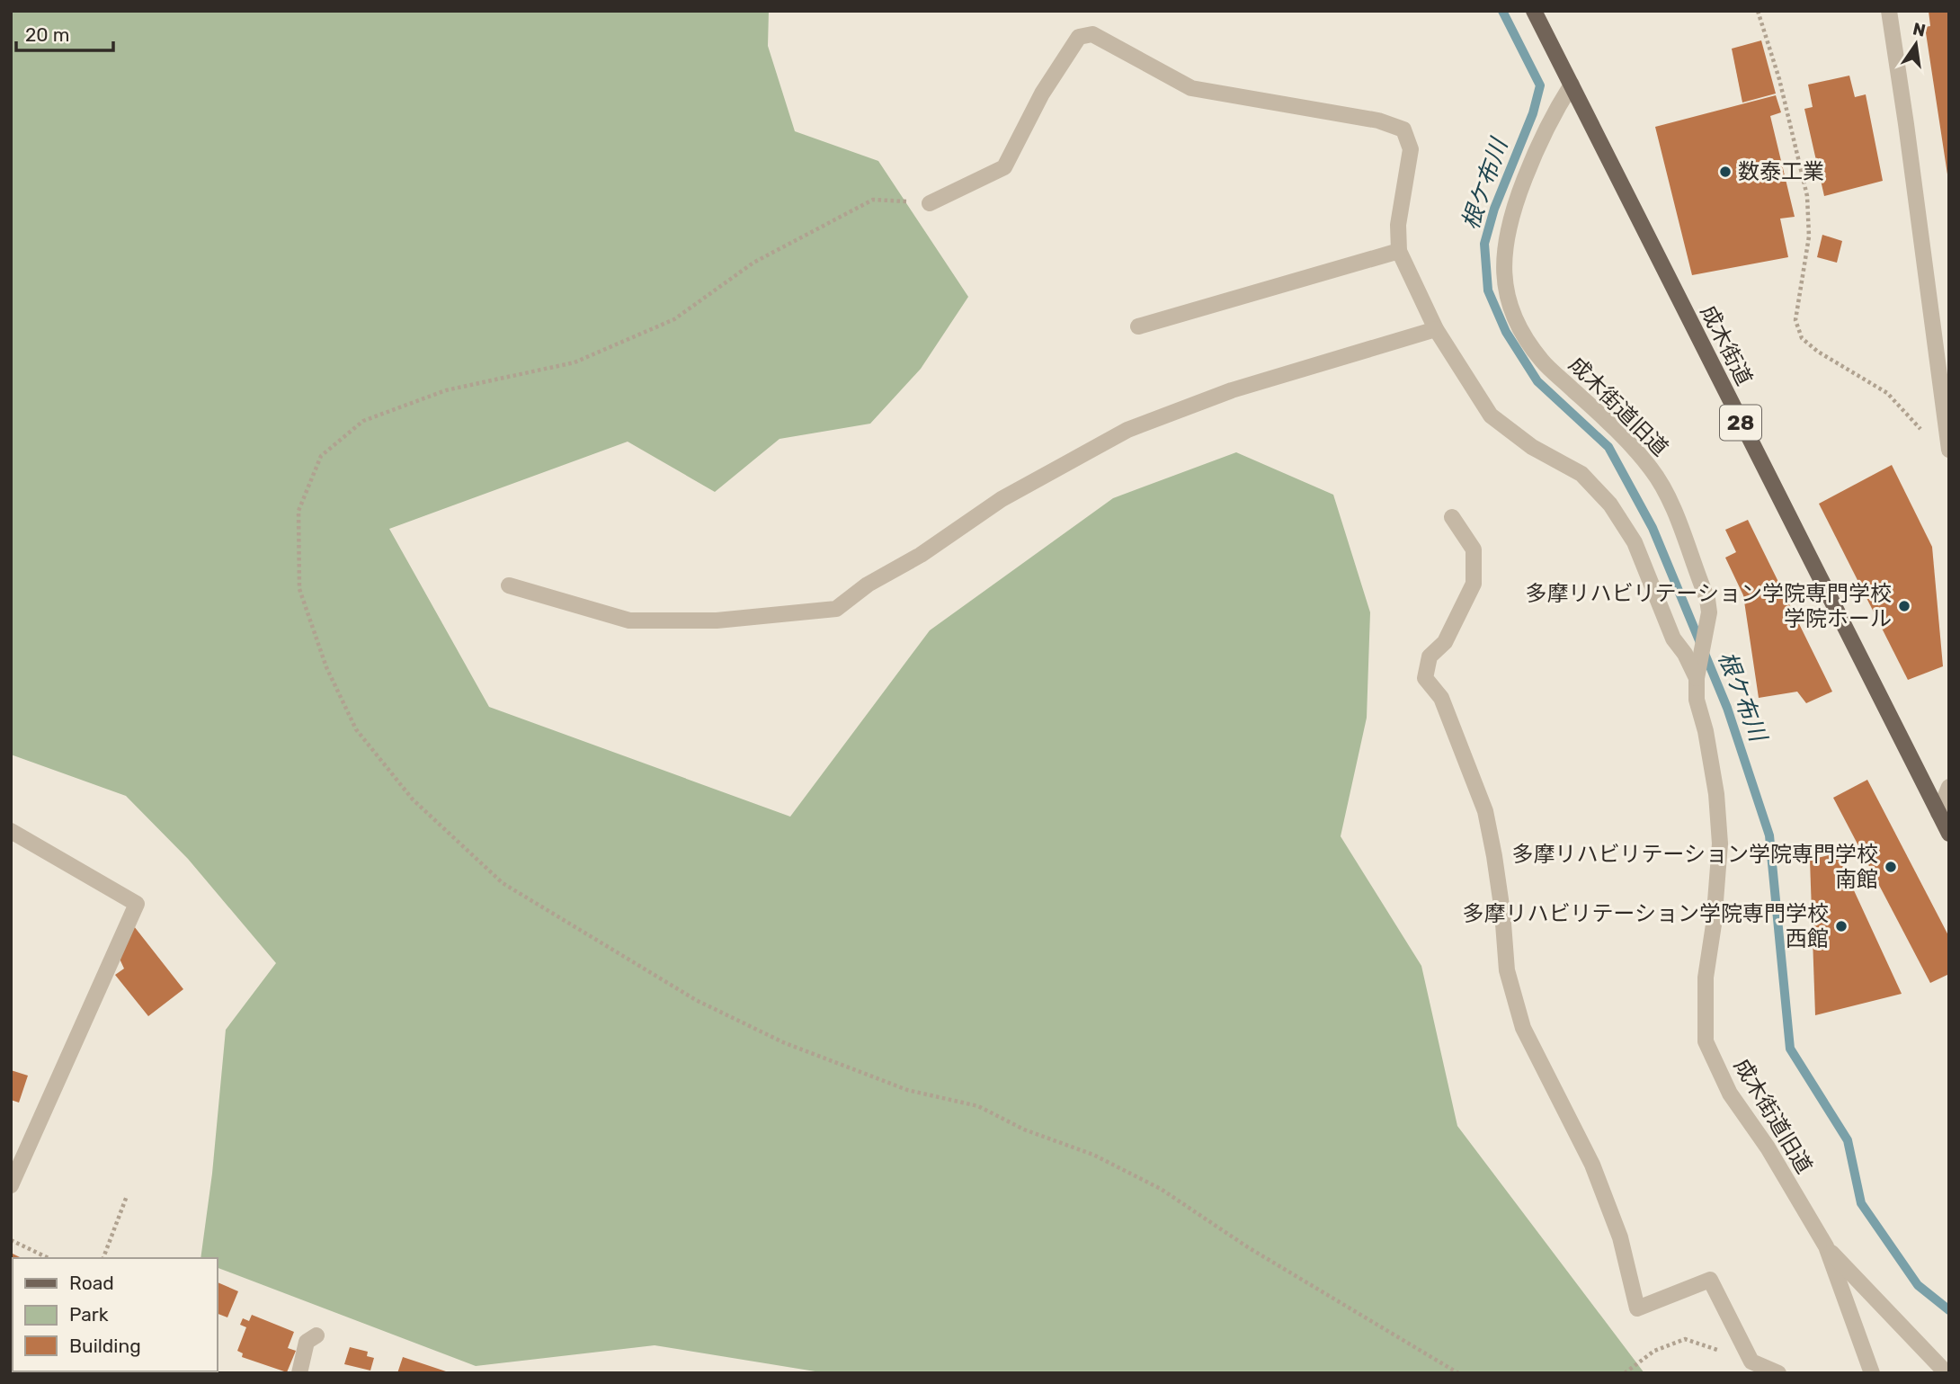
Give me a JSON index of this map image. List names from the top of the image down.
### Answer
{
  "streets": {
    "main road": ["成木街道", "28"],
    "street": ["成木街道旧道"]
  },
  "crossings": [
    ["成木街道", "成木街道旧道"]
  ],
  "water": ["根ケ布川"],
  "places": [
    "数泰工業",
    "多摩リハビリテーション学院専門学校 学院ホール",
    "多摩リハビリテーション学院専門学校 南館",
    "多摩リハビリテーション学院専門学校 西館"
  ],
  "legend": ["Road", "Park", "Building"],
  "scale_bar": "20 m",
  "north": "top"
}
